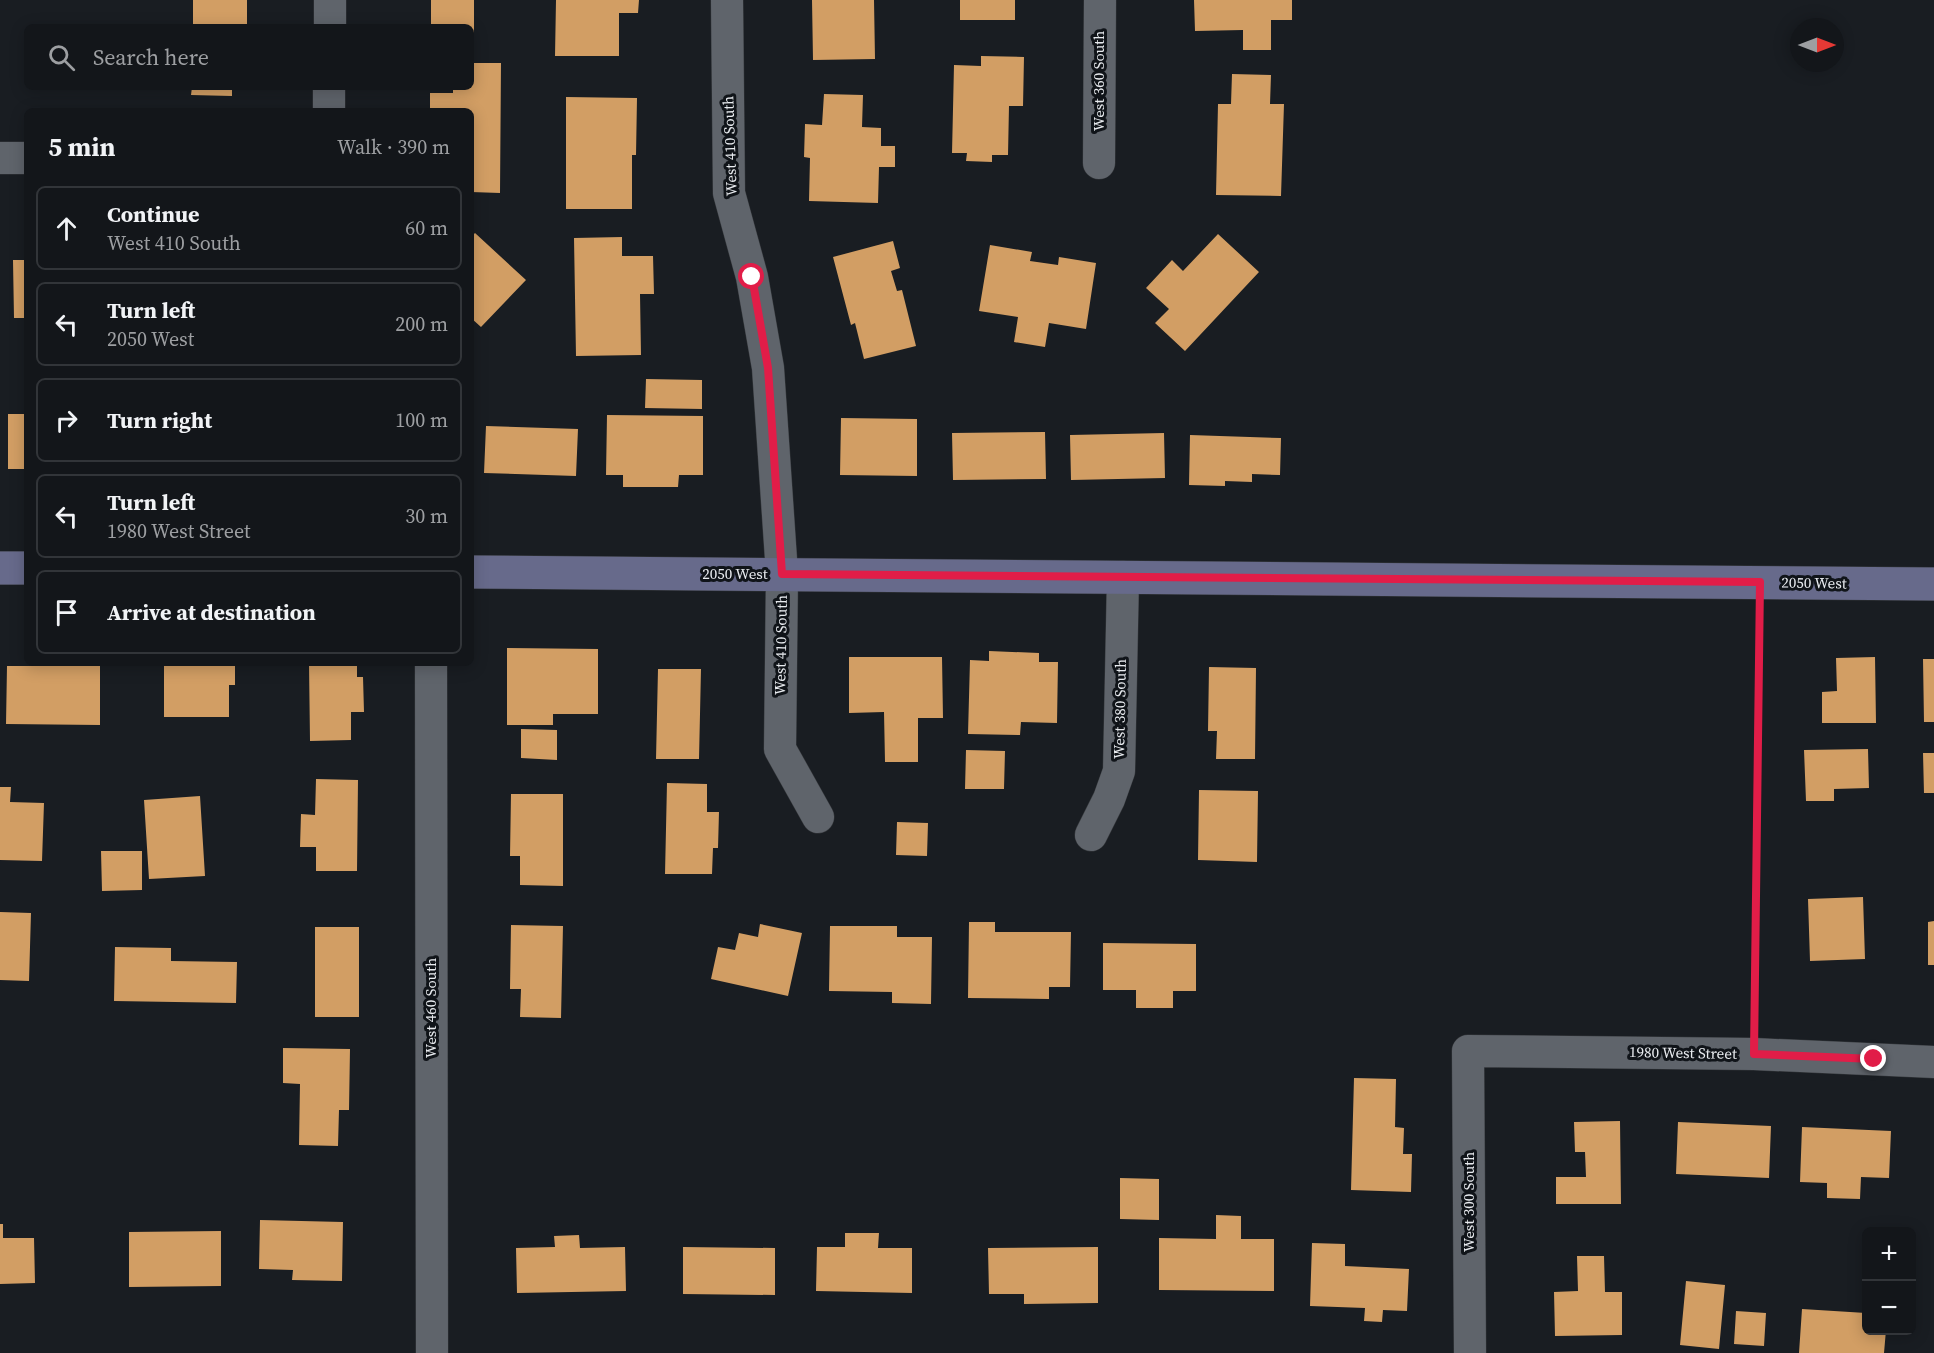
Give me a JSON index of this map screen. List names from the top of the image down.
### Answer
{
  "streets": {
    "street": [
      "West 360 South",
      "West 410 South",
      "2050 West",
      "West 380 South",
      "West 460 South",
      "1980 West Street",
      "West 300 South"
    ]
  },
  "crossings": [
    ["West 410 South", "2050 West"],
    ["2050 West", "West 380 South"],
    ["1980 West Street", "West 300 South"]
  ],
  "north": "right",
  "page": {
    "search": "Search here",
    "heading": ["5 min", "Walk · 390 m"],
    "list": [
      ["Continue", "West 410 South", "60 m"],
      ["Turn left", "2050 West", "200 m"],
      ["Turn right", "100 m"],
      ["Turn left", "1980 West Street", "30 m"],
      "Arrive at destination"
    ],
    "map_buttons": ["+", "−"]
  }
}
